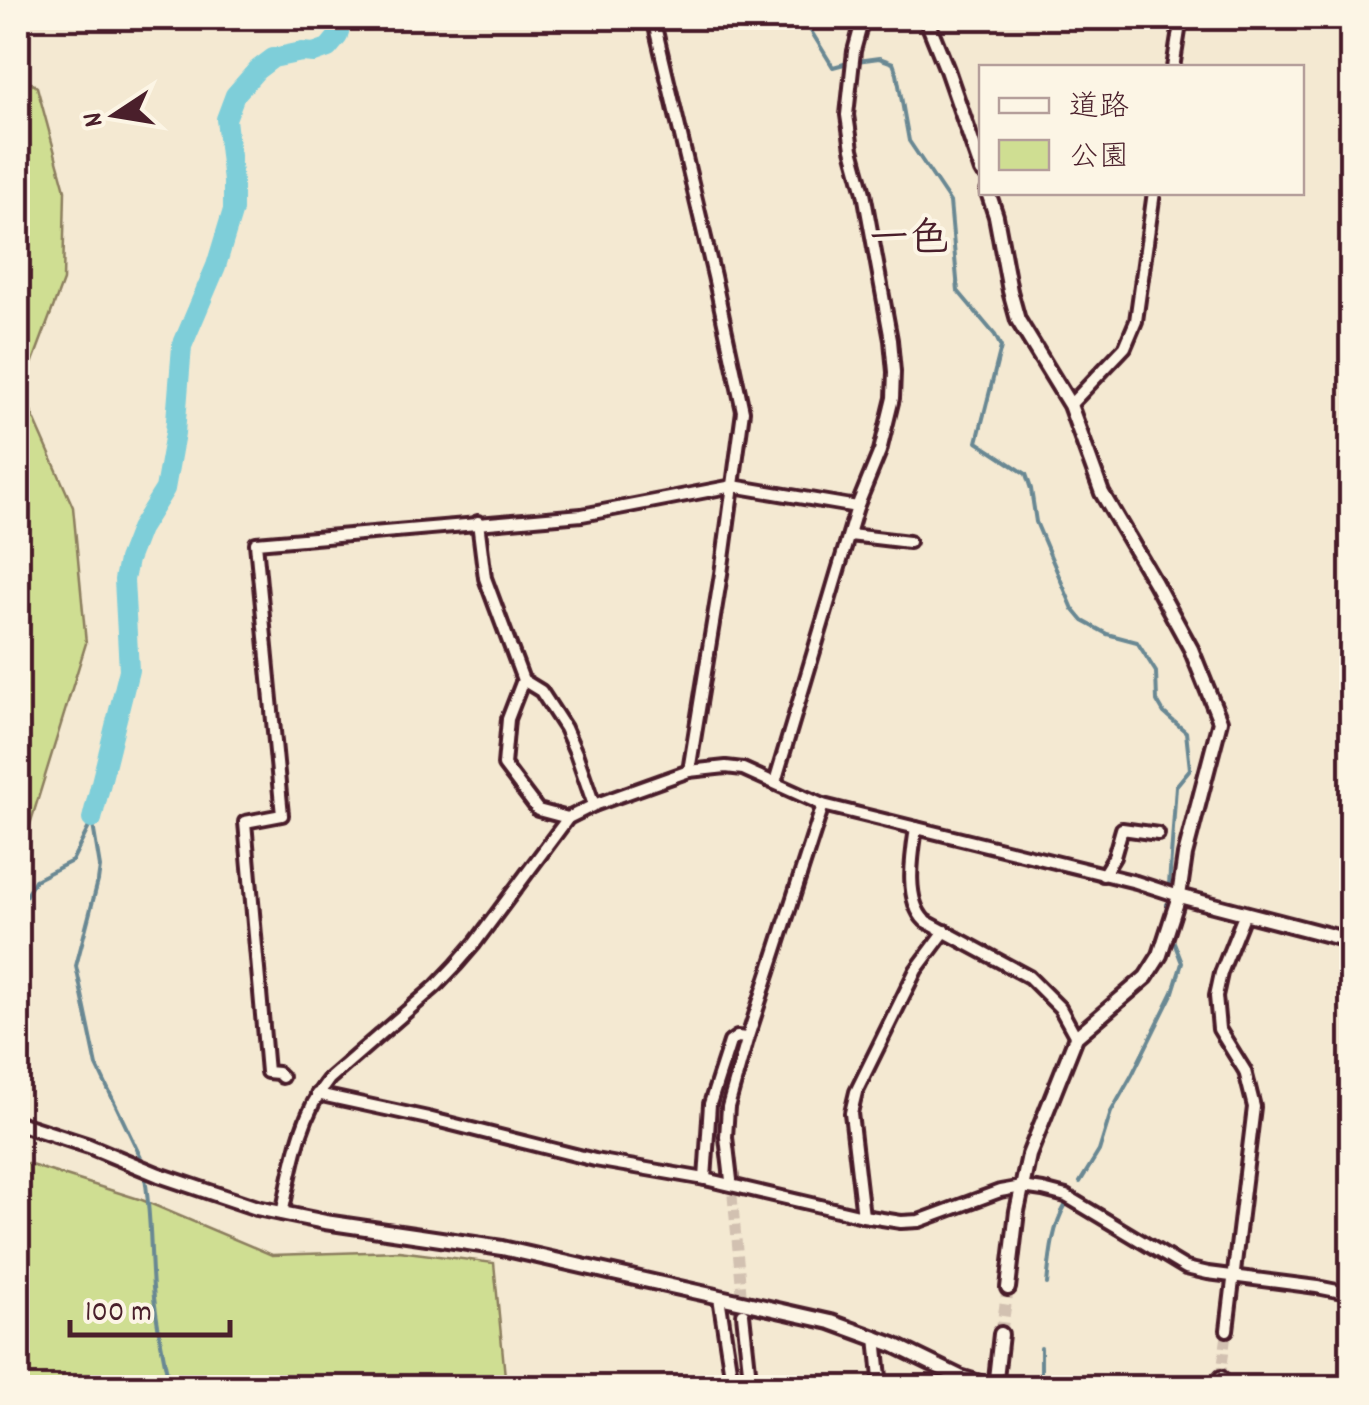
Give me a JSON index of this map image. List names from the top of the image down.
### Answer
{
  "districts": ["一色"],
  "legend": ["道路", "公園"],
  "scale_bar": "100 m",
  "north": "left"
}
